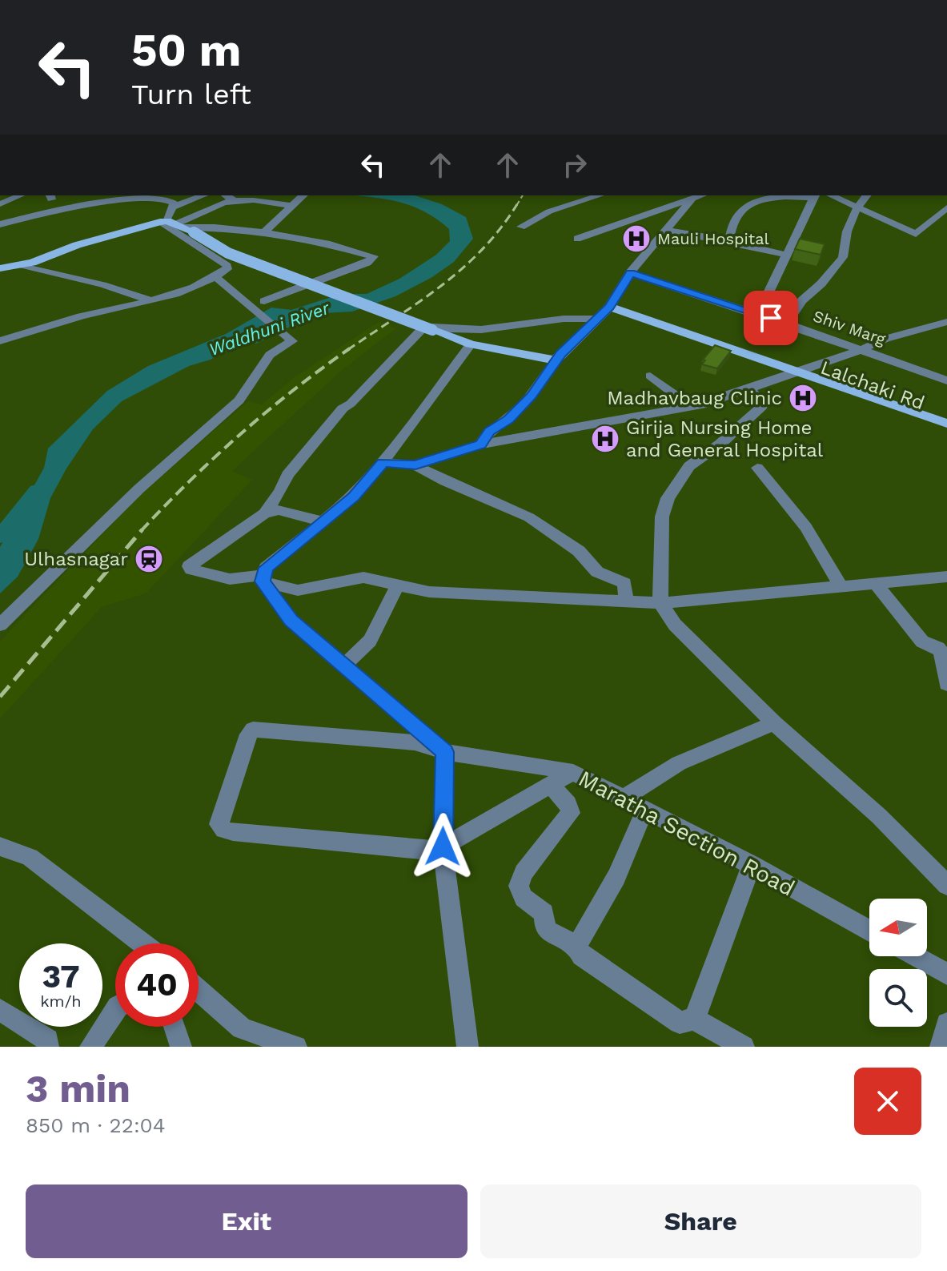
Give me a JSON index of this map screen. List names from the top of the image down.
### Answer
{
  "streets": {
    "main road": ["Lalchaki Rd"],
    "street": ["Shiv Marg", "Maratha Section Road"]
  },
  "water": ["Waldhuni River"],
  "places": {
    "hospital": ["Mauli Hospital", "Madhavbaug Clinic", "Girija Nursing Home and General Hospital"],
    "station": ["Ulhasnagar"]
  },
  "north": "left",
  "page": {
    "turn": ["50 m", "Turn left"],
    "speed": "37 km/h",
    "limit": "40",
    "heading": ["3 min", "850 m · 22:04"],
    "buttons": ["Exit", "Share"]
  }
}
